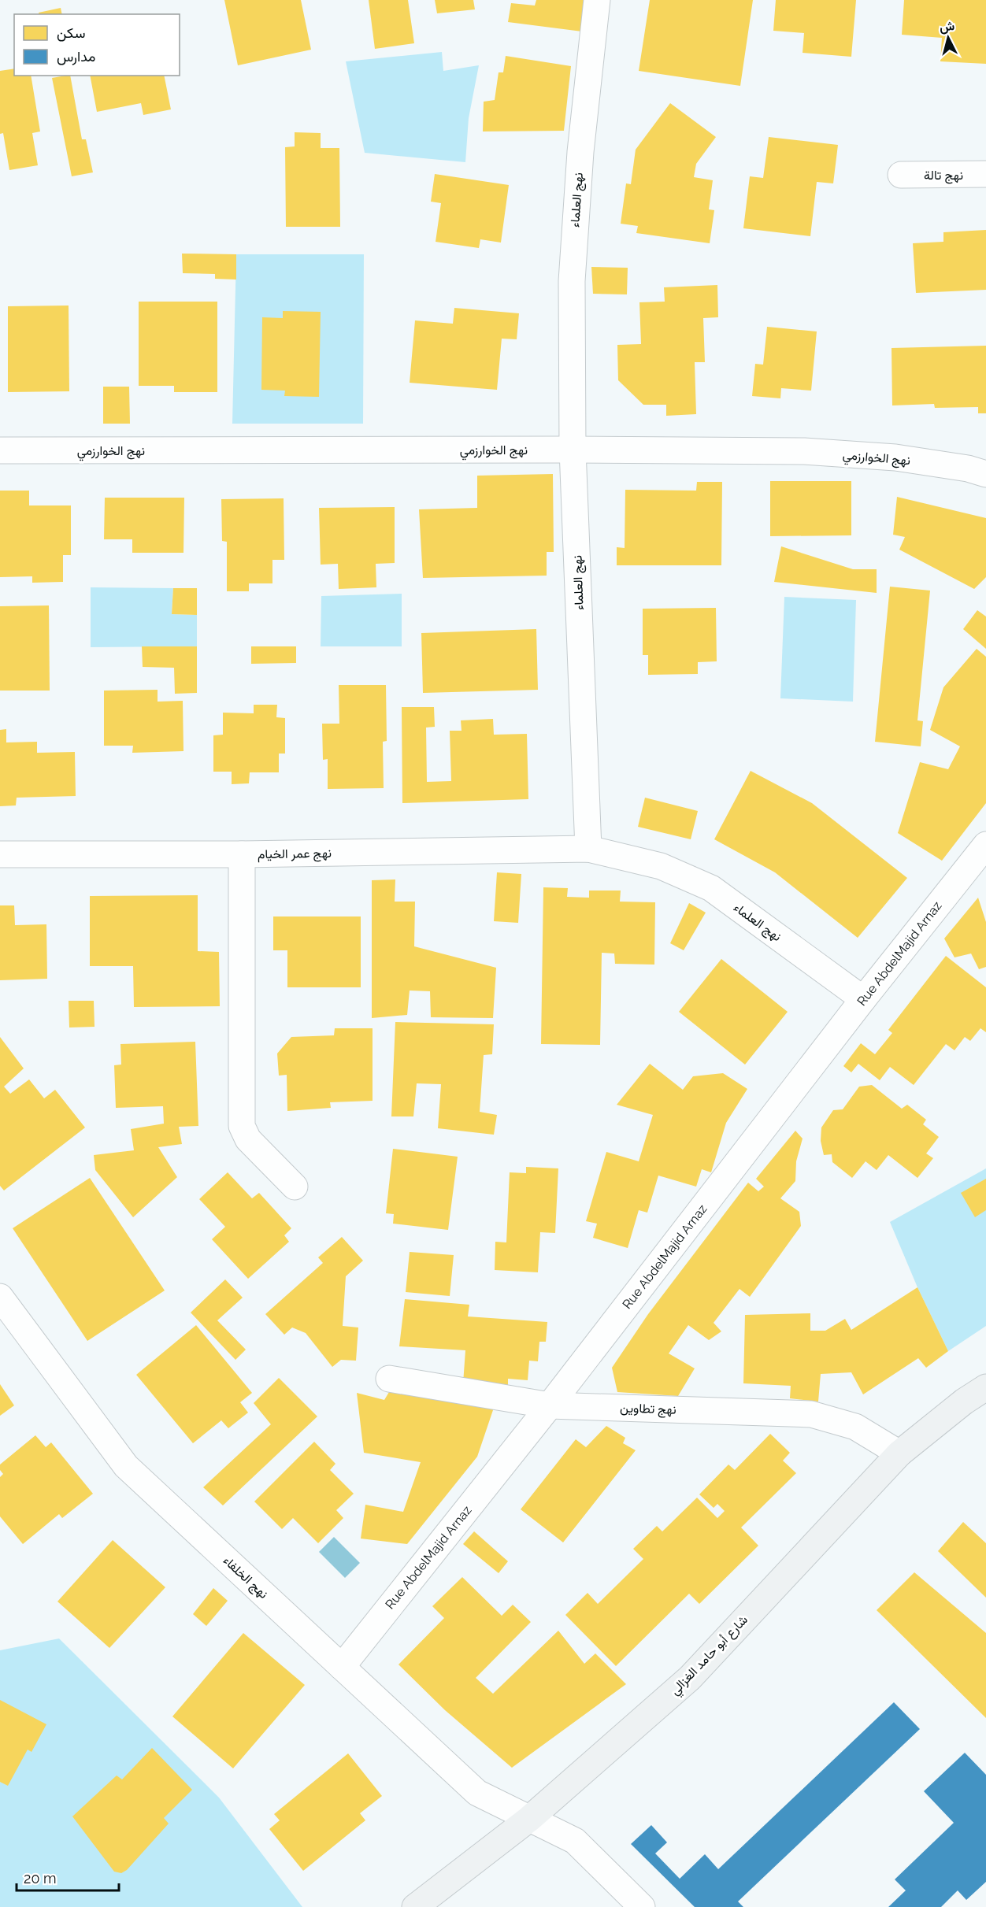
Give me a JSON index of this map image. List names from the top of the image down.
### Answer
{
  "streets": {
    "main road": ["شارع أبو حامد الغزالي"],
    "street": [
      "نهج تالة",
      "نهج العلماء",
      "نهج الخوارزمي",
      "نهج عمر الخيام",
      "Rue AbdelMajid Arnaz",
      "نهج تطاوين",
      "نهج الخلفاء"
    ]
  },
  "crossings": [
    ["نهج العلماء", "نهج الخوارزمي"],
    ["نهج العلماء", "نهج عمر الخيام"],
    ["نهج العلماء", "Rue AbdelMajid Arnaz"],
    ["Rue AbdelMajid Arnaz", "نهج تطاوين"],
    ["Rue AbdelMajid Arnaz", "نهج الخلفاء"],
    ["نهج تطاوين", "شارع أبو حامد الغزالي"],
    ["نهج الخلفاء", "شارع أبو حامد الغزالي"]
  ],
  "legend": ["سكن", "مدارس"],
  "scale_bar": "20 m",
  "north": "top"
}
